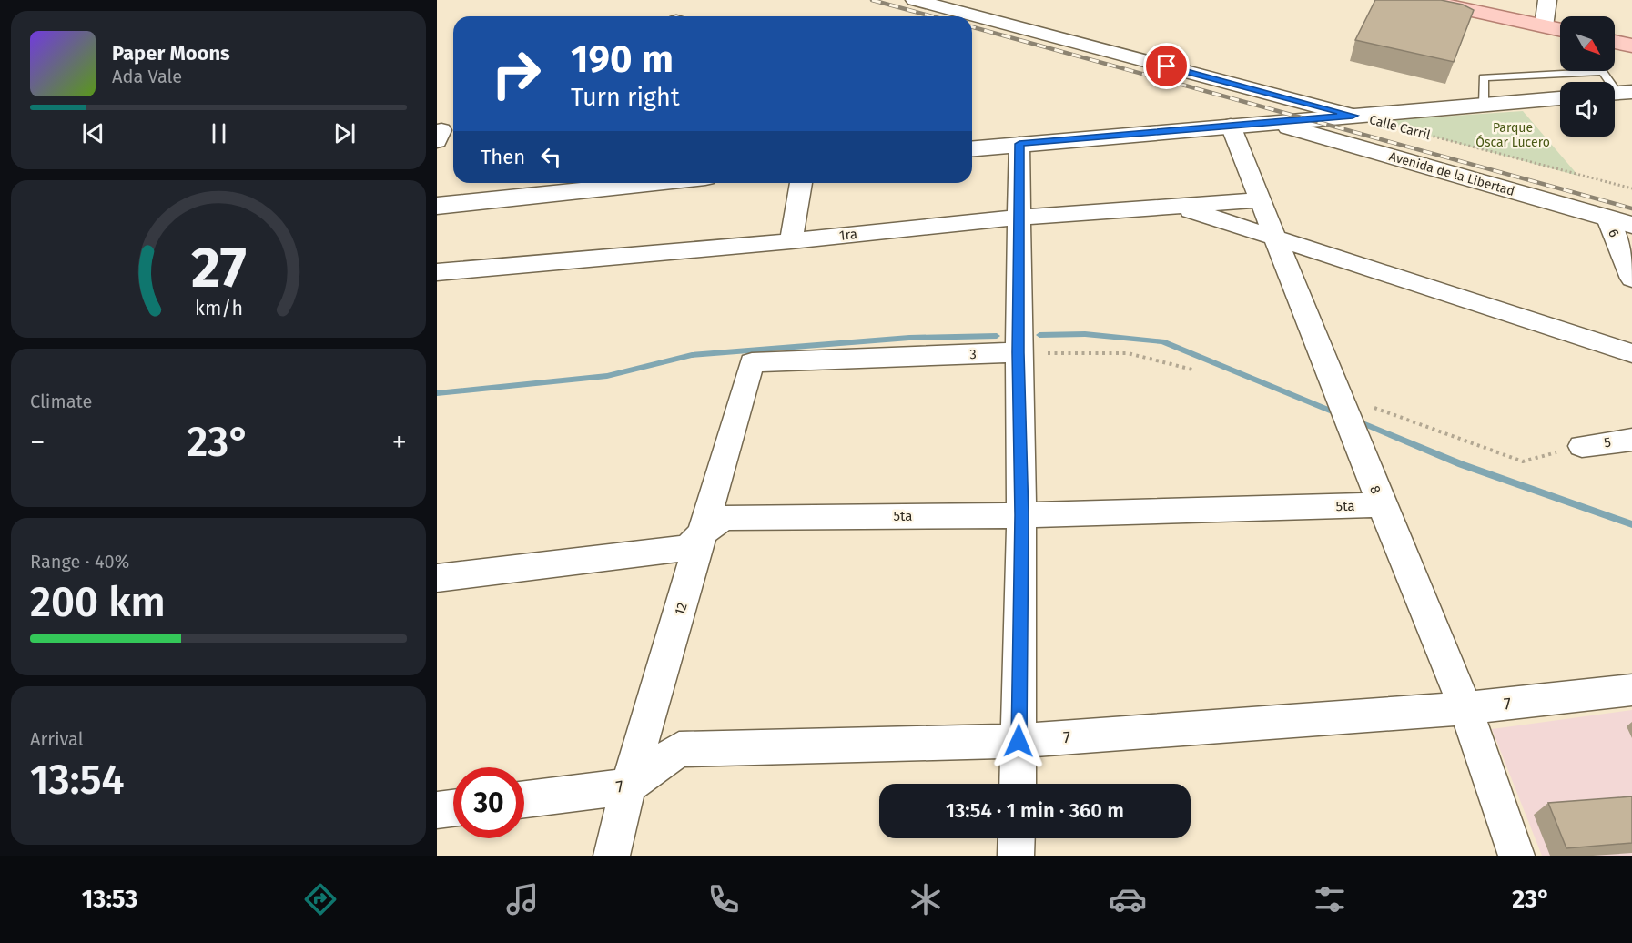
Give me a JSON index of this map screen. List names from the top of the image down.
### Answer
{
  "streets": {
    "main road": ["Avenida de la Libertad"],
    "street": [
      "Calle Carril",
      "6",
      "1ra",
      "3",
      "5",
      "8",
      "5ta",
      "12",
      "7"
    ]
  },
  "crossings": [
    ["Avenida de la Libertad", "6"],
    ["1ra", "8"],
    ["3", "12"],
    ["8", "5ta"],
    ["8", "7"],
    ["5ta", "12"],
    ["12", "7"]
  ],
  "parks": ["Parque Óscar Lucero"],
  "north": "bottom right",
  "page": {
    "turn": ["190 m", "Turn right"],
    "song": ["Paper Moons", "Ada Vale"],
    "then": "Then",
    "tile": [
      "Climate",
      ["Range · 40%", "200 km"],
      ["Arrival", "13:54"]
    ],
    "heat": ["−", "23°", "+"],
    "limit": "30",
    "trip": "13:54 · 1 min · 360 m",
    "tabs": ["13:53", "23°"],
    "gauge": ["27", "km/h"]
  }
}
